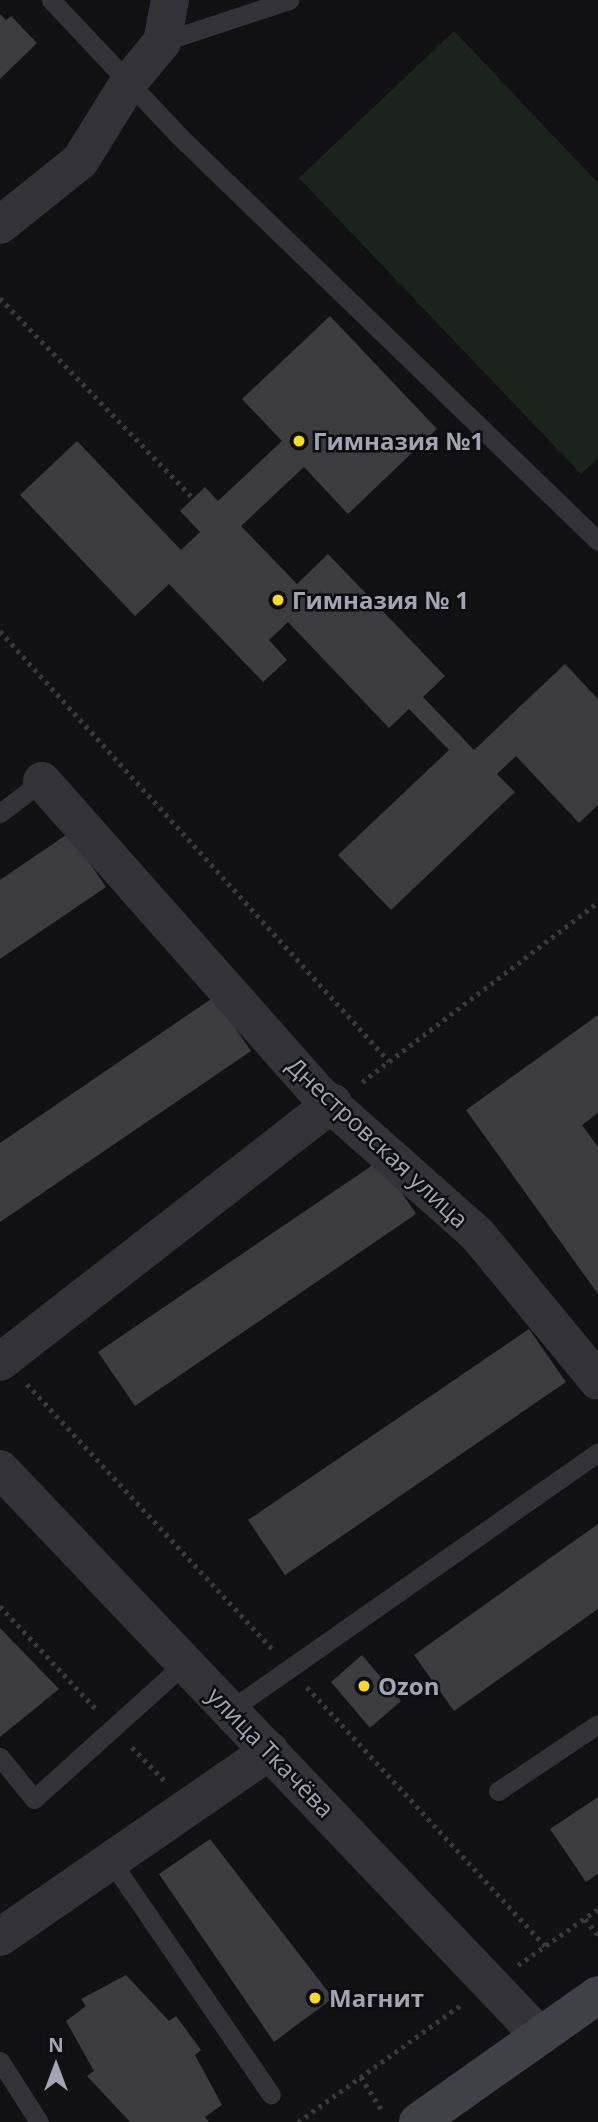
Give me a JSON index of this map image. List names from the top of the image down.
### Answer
{
  "streets": {
    "street": ["Днестровская улица", "улица Ткачёва"]
  },
  "places": [
    "Гимназия №1",
    "Гимназия № 1",
    "Ozon",
    "Магнит"
  ],
  "north": "top"
}
